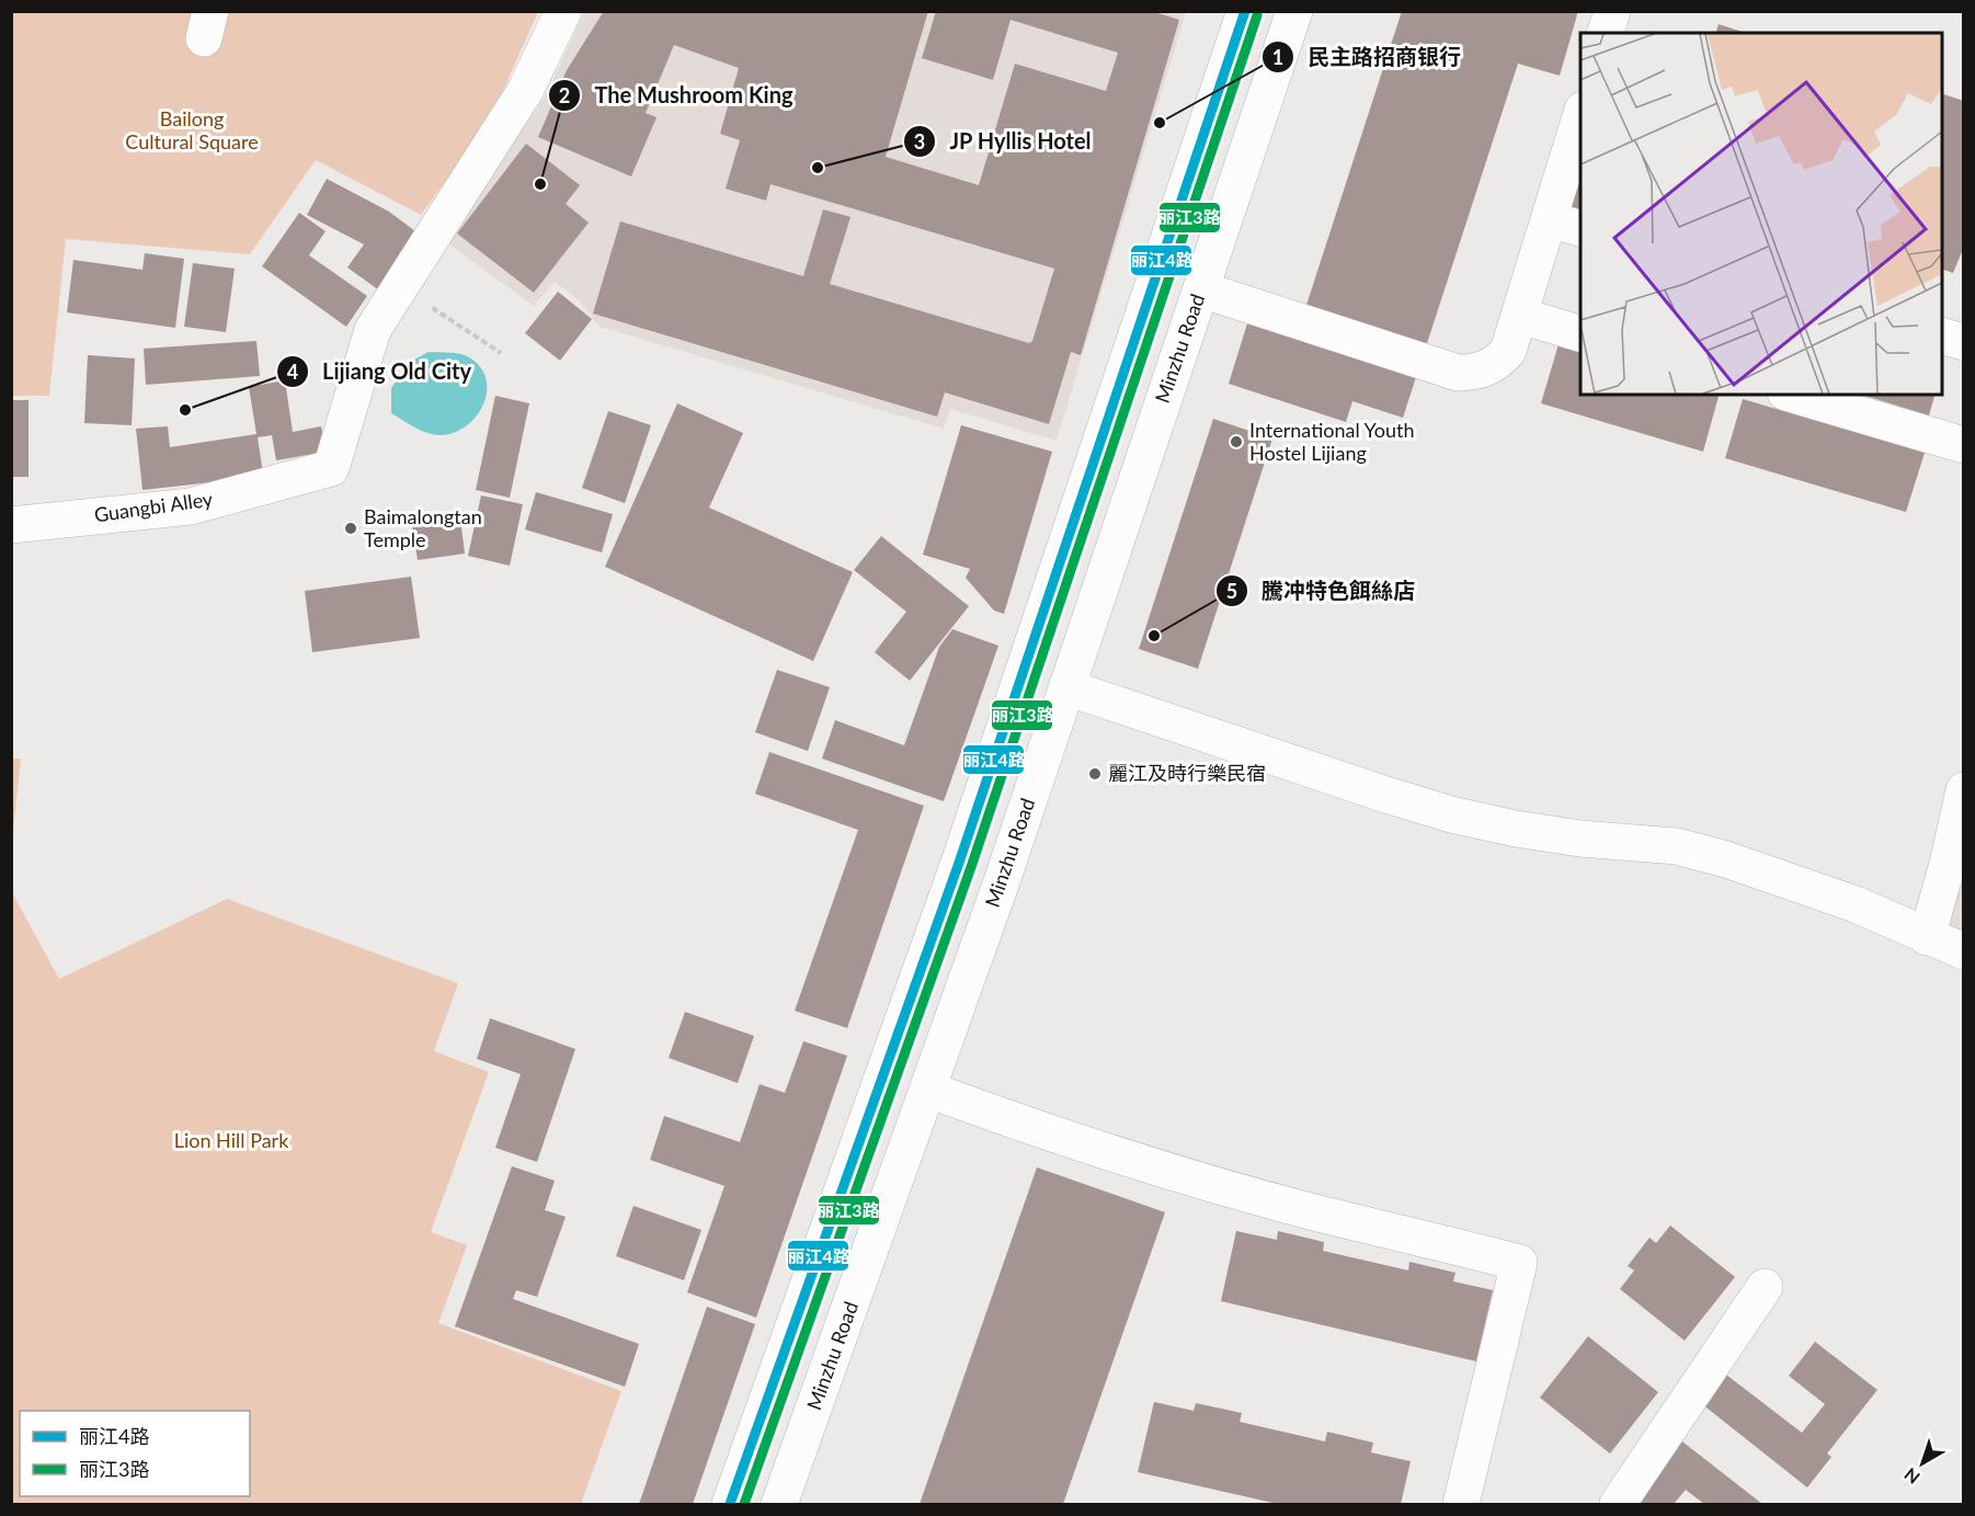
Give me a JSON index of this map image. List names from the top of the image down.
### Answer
{
  "streets": {
    "main road": ["Minzhu Road", "Guangbi Alley"]
  },
  "parks": ["Bailong Cultural Square", "Lion Hill Park"],
  "places": [
    "民主路招商银行",
    "JP Hyllis Hotel",
    "The Mushroom King",
    "Lijiang Old City",
    "International Youth Hostel Lijiang",
    "Baimalongtan Temple",
    "騰冲特色餌絲店",
    "麗江及時行樂民宿"
  ],
  "lines": ["transit line 丽江4路", "transit line 丽江3路"],
  "legend": ["丽江4路", "丽江3路"],
  "north": "bottom left"
}
